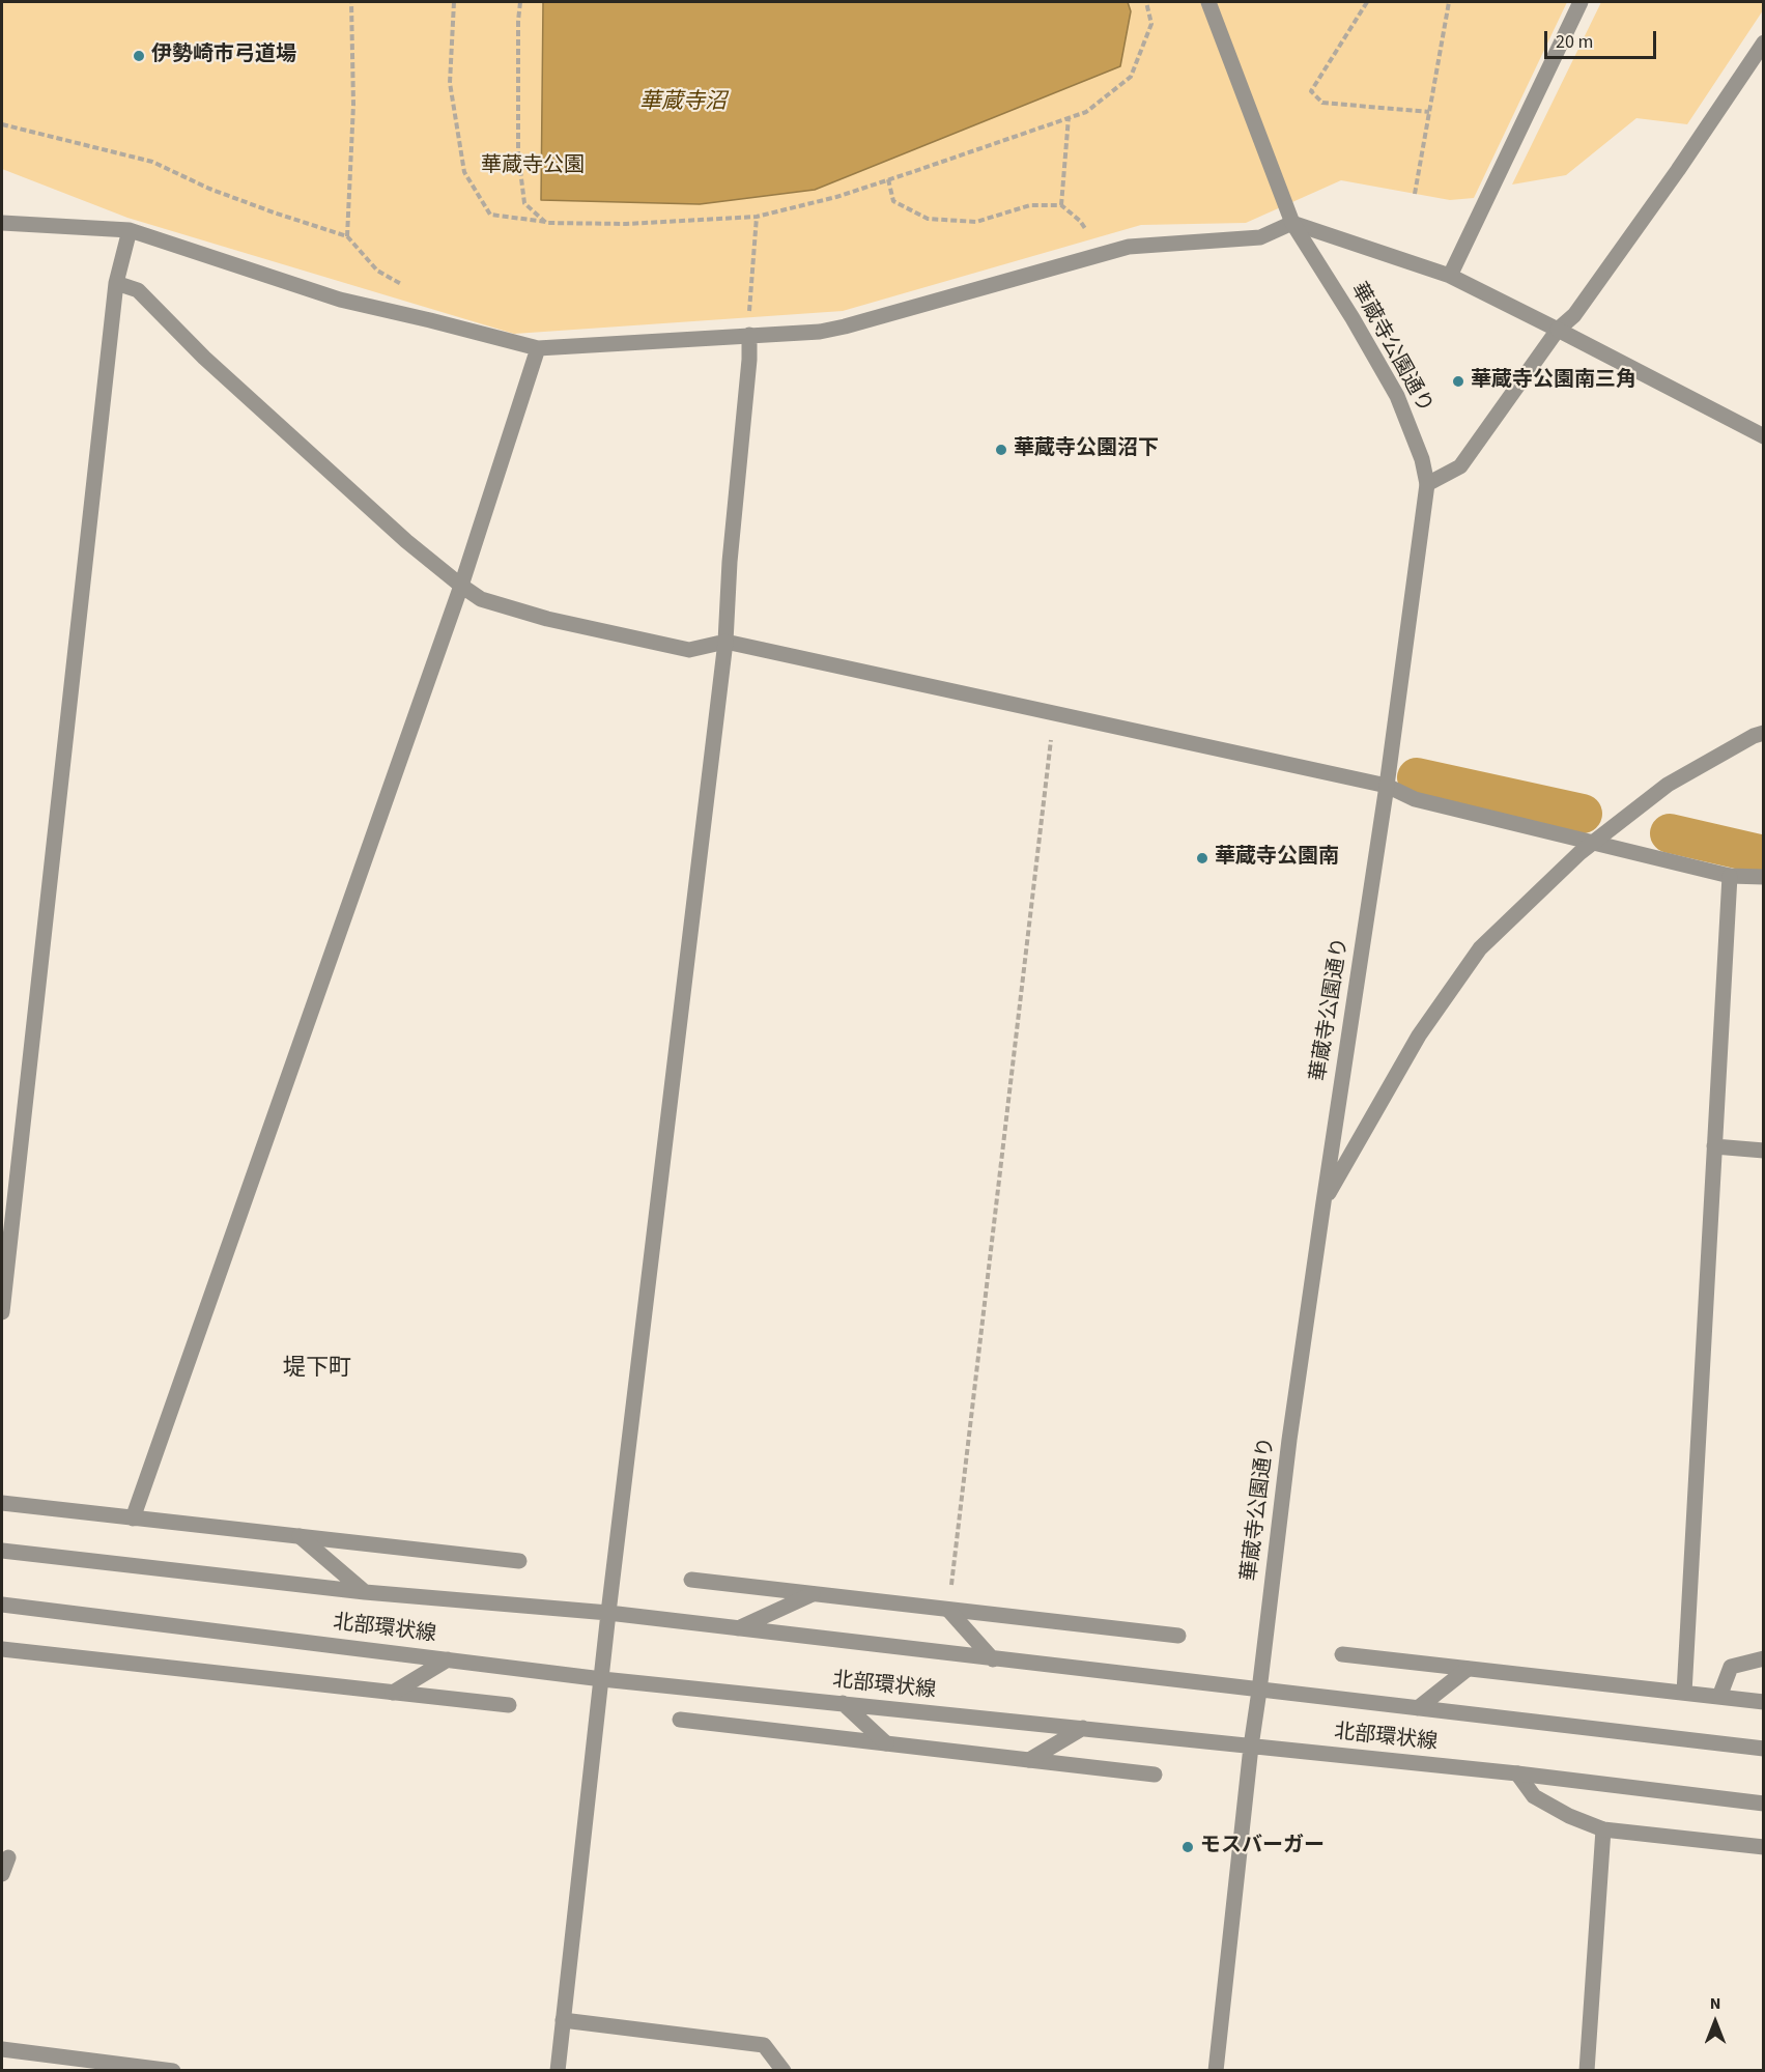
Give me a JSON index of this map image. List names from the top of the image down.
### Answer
{
  "streets": {
    "street": ["華蔵寺公園通り", "北部環状線"]
  },
  "crossings": [
    ["華蔵寺公園通り", "北部環状線"]
  ],
  "districts": ["堤下町"],
  "water": ["華蔵寺沼"],
  "parks": ["華蔵寺公園"],
  "places": [
    "伊勢崎市弓道場",
    "華蔵寺公園南三角",
    "華蔵寺公園沼下",
    "華蔵寺公園南",
    "モスバーガー"
  ],
  "scale_bar": "20 m",
  "north": "top"
}
